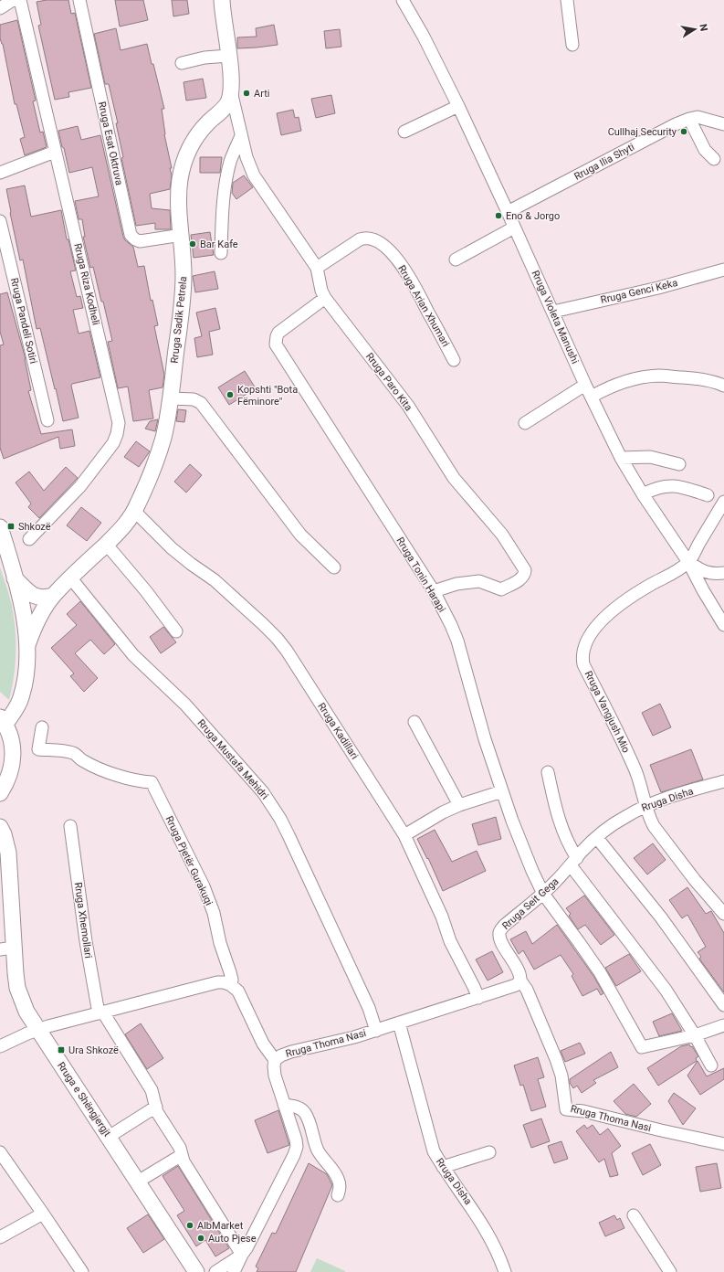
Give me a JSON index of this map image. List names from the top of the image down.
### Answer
{
  "streets": {
    "main road": ["Rruga Sadik Petrela", "Rruga e Shëngjergjt"],
    "street": [
      "Rruga Esat Oktruva",
      "Rruga Ilia Shyti",
      "Rruga Riza Kodheli",
      "Rruga Genci Keka",
      "Rruga Arian Xhumari",
      "Rruga Violeta Manushi",
      "Rruga Pandeli Sotiri",
      "Rruga Paro Kita",
      "Rruga Tonin Harapi",
      "Rruga Vangjush Mio",
      "Rruga Kadillari",
      "Rruga Mustafa Mehidri",
      "Rruga Disha",
      "Rruga Pjetër Gurakuqi",
      "Rruga Seit Gega",
      "Rruga Xhemollari",
      "Rruga Thoma Nasi"
    ]
  },
  "crossings": [
    ["Rruga Esat Oktruva", "Rruga Sadik Petrela"],
    ["Rruga Ilia Shyti", "Rruga Violeta Manushi"],
    ["Rruga Genci Keka", "Rruga Violeta Manushi"],
    ["Rruga Arian Xhumari", "Rruga Paro Kita"],
    ["Rruga Violeta Manushi", "Rruga Vangjush Mio"],
    ["Rruga Sadik Petrela", "Rruga Paro Kita"],
    ["Rruga Sadik Petrela", "Rruga Kadillari"],
    ["Rruga Sadik Petrela", "Rruga Mustafa Mehidri"],
    ["Rruga Paro Kita", "Rruga Tonin Harapi"],
    ["Rruga Tonin Harapi", "Rruga Seit Gega"],
    ["Rruga Vangjush Mio", "Rruga Disha"],
    ["Rruga Mustafa Mehidri", "Rruga Thoma Nasi"],
    ["Rruga Disha", "Rruga Seit Gega"],
    ["Rruga Disha", "Rruga Thoma Nasi"],
    ["Rruga Seit Gega", "Rruga Thoma Nasi"]
  ],
  "places": {
    "other": [
      "Arti",
      "Cullhaj Security",
      "Eno & Jorgo",
      "Bar Kafe",
      "Kopshti \"Bota Fëminore\"",
      "AlbMarket",
      "Auto Pjese"
    ],
    "transit": ["Shkozë", "Ura Shkozë"]
  },
  "north": "right"
}
